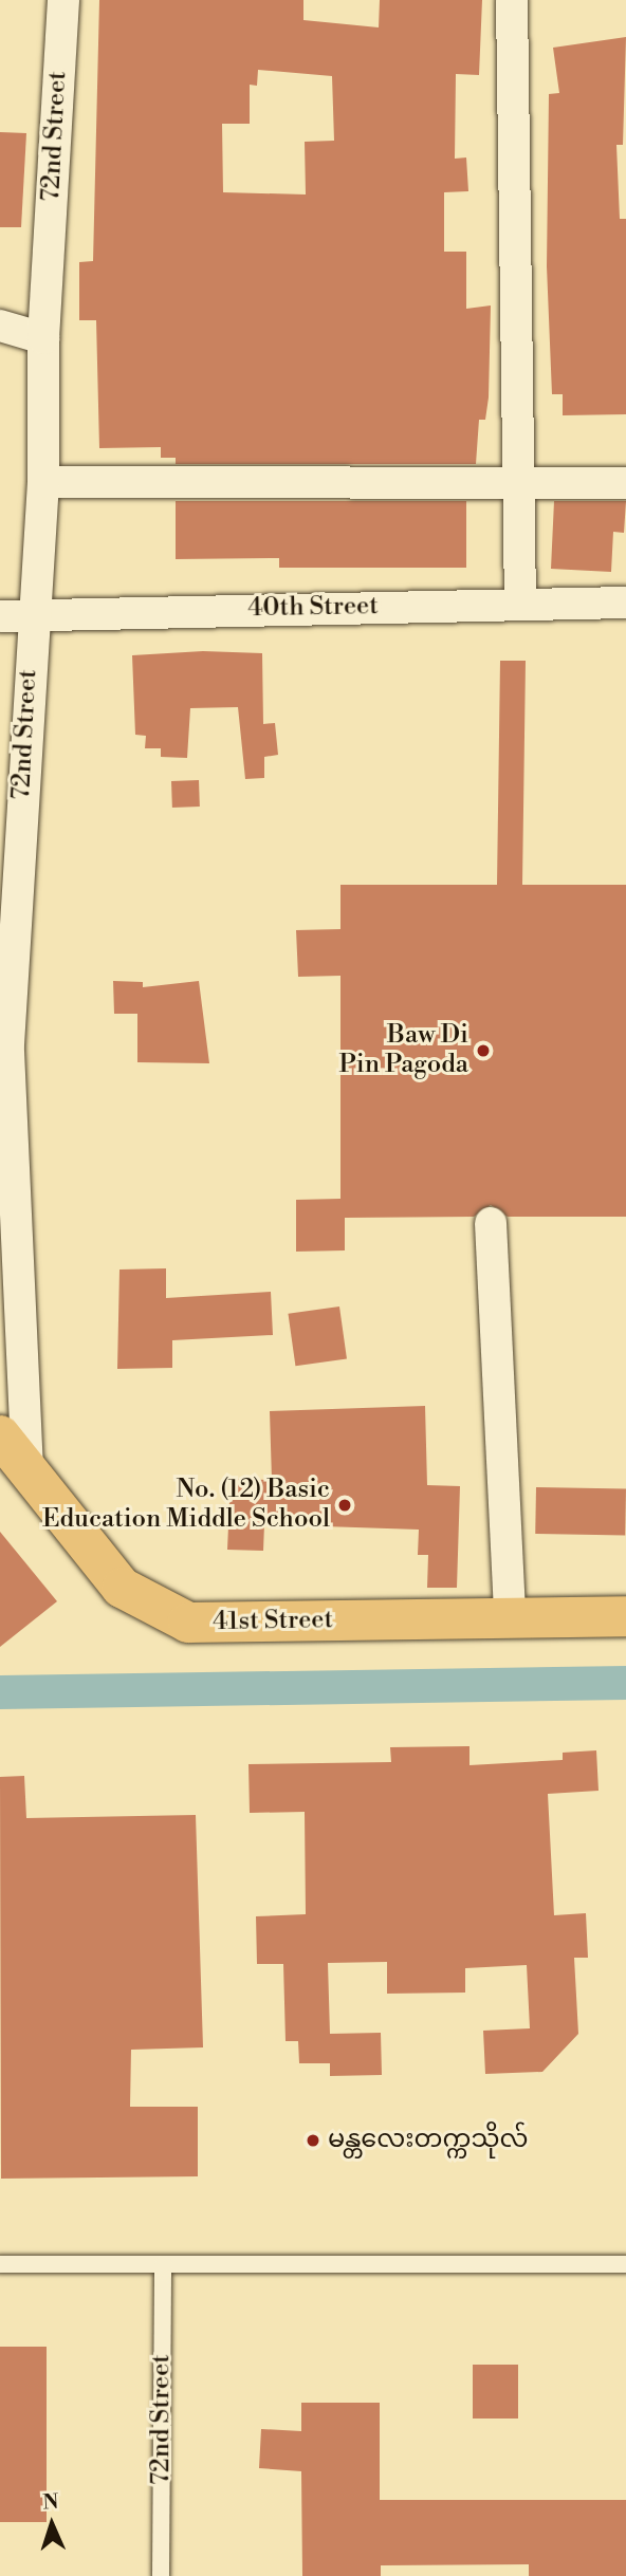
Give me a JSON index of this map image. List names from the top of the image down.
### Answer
{
  "streets": {
    "main road": ["41st Street"],
    "street": ["72nd Street", "40th Street"]
  },
  "crossings": [
    ["72nd Street", "40th Street"],
    ["72nd Street", "41st Street"]
  ],
  "places": ["Baw Di Pin Pagoda", "No. (12) Basic Education Middle School", "မန္တလေးတက္ကသိုလ်"],
  "north": "top"
}
